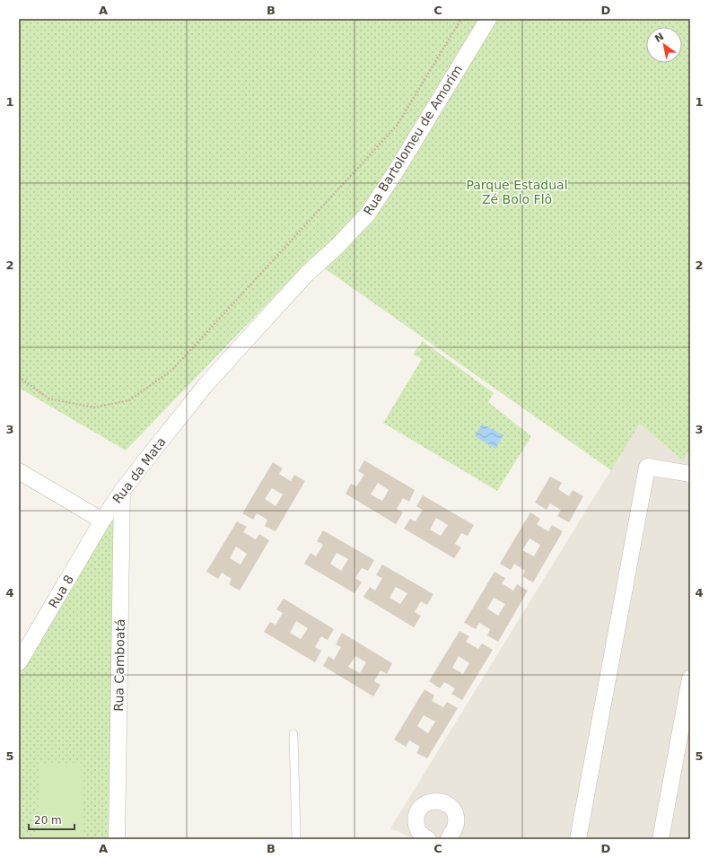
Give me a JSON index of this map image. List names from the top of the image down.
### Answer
{
  "streets": {
    "street": [
      "Rua Bartolomeu de Amorim",
      "Rua da Mata",
      "Rua 8",
      "Rua Camboatá"
    ]
  },
  "crossings": [
    ["Rua Bartolomeu de Amorim", "Rua da Mata"],
    ["Rua da Mata", "Rua 8"],
    ["Rua da Mata", "Rua Camboatá"]
  ],
  "parks": ["Parque Estadual Zé Bolo Flô"],
  "scale_bar": "20 m",
  "north": "top left",
  "grid": {
    "columns": [
      "A",
      "B",
      "C",
      "D"
    ],
    "rows": [
      "1",
      "2",
      "3",
      "4",
      "5"
    ]
  }
}
